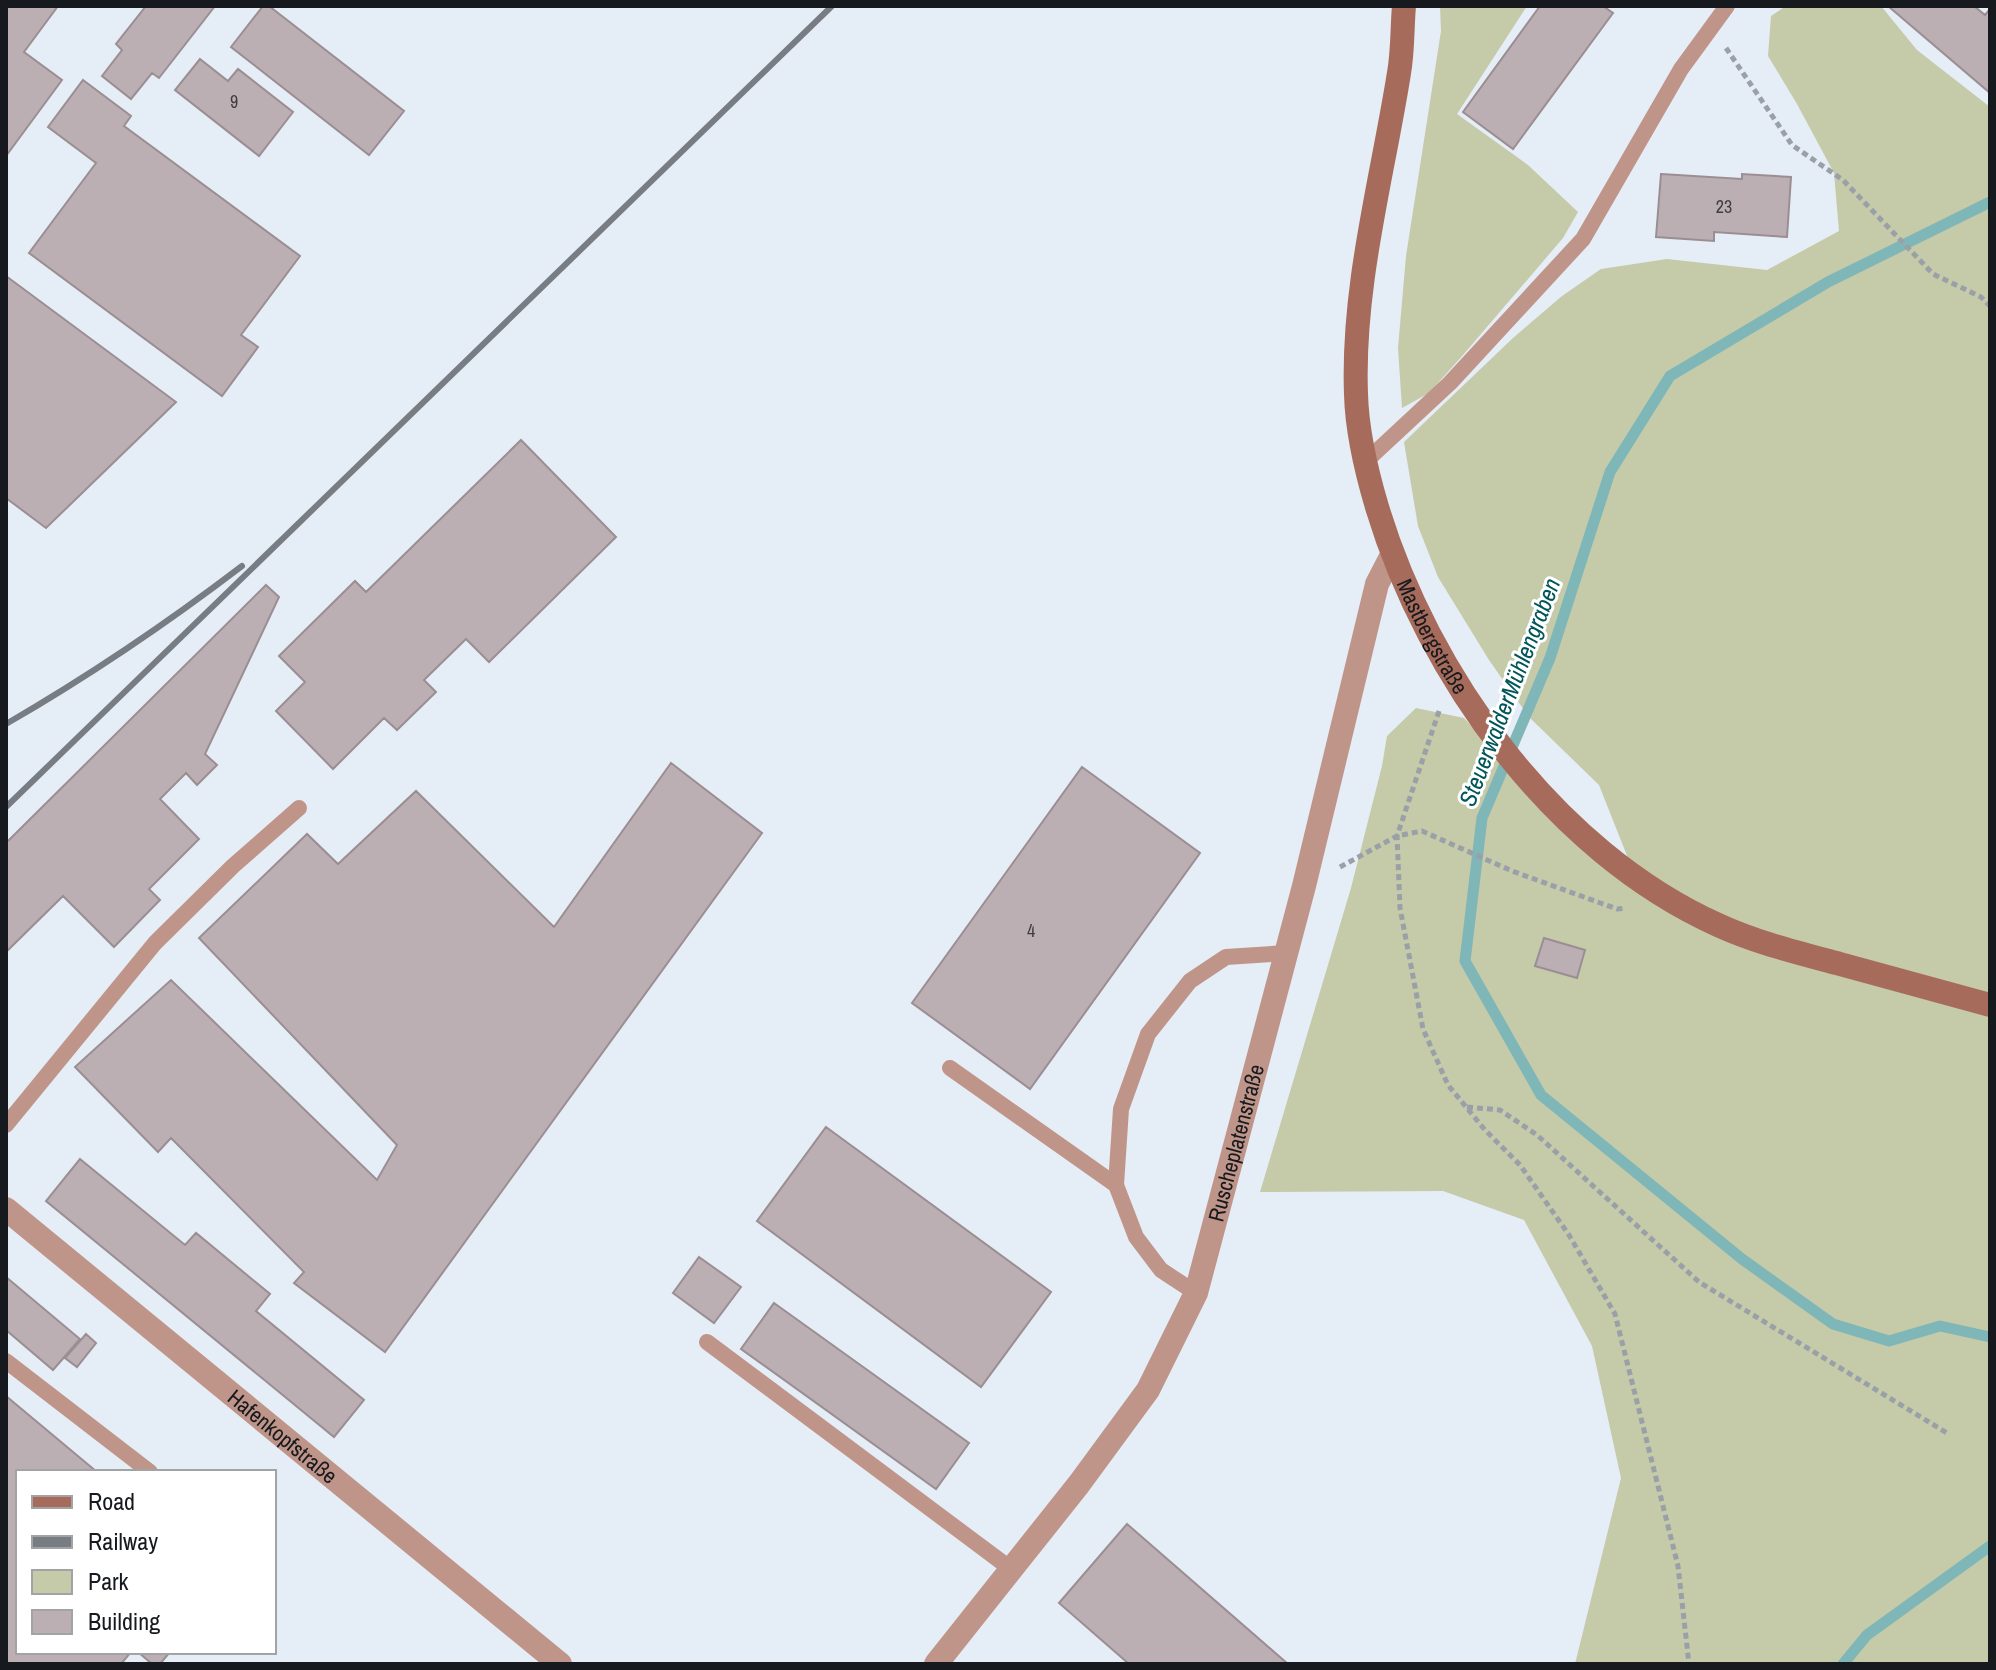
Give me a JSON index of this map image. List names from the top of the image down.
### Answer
{
  "streets": {
    "main road": ["Mastbergstraße"],
    "street": ["Ruscheplatenstraße", "Hafenkopfstraße"]
  },
  "crossings": [
    ["Mastbergstraße", "Ruscheplatenstraße"]
  ],
  "water": ["SteuerwalderMühlengraben"],
  "house_numbers": ["9", "23", "4"],
  "legend": [
    "Road",
    "Railway",
    "Park",
    "Building"
  ]
}
